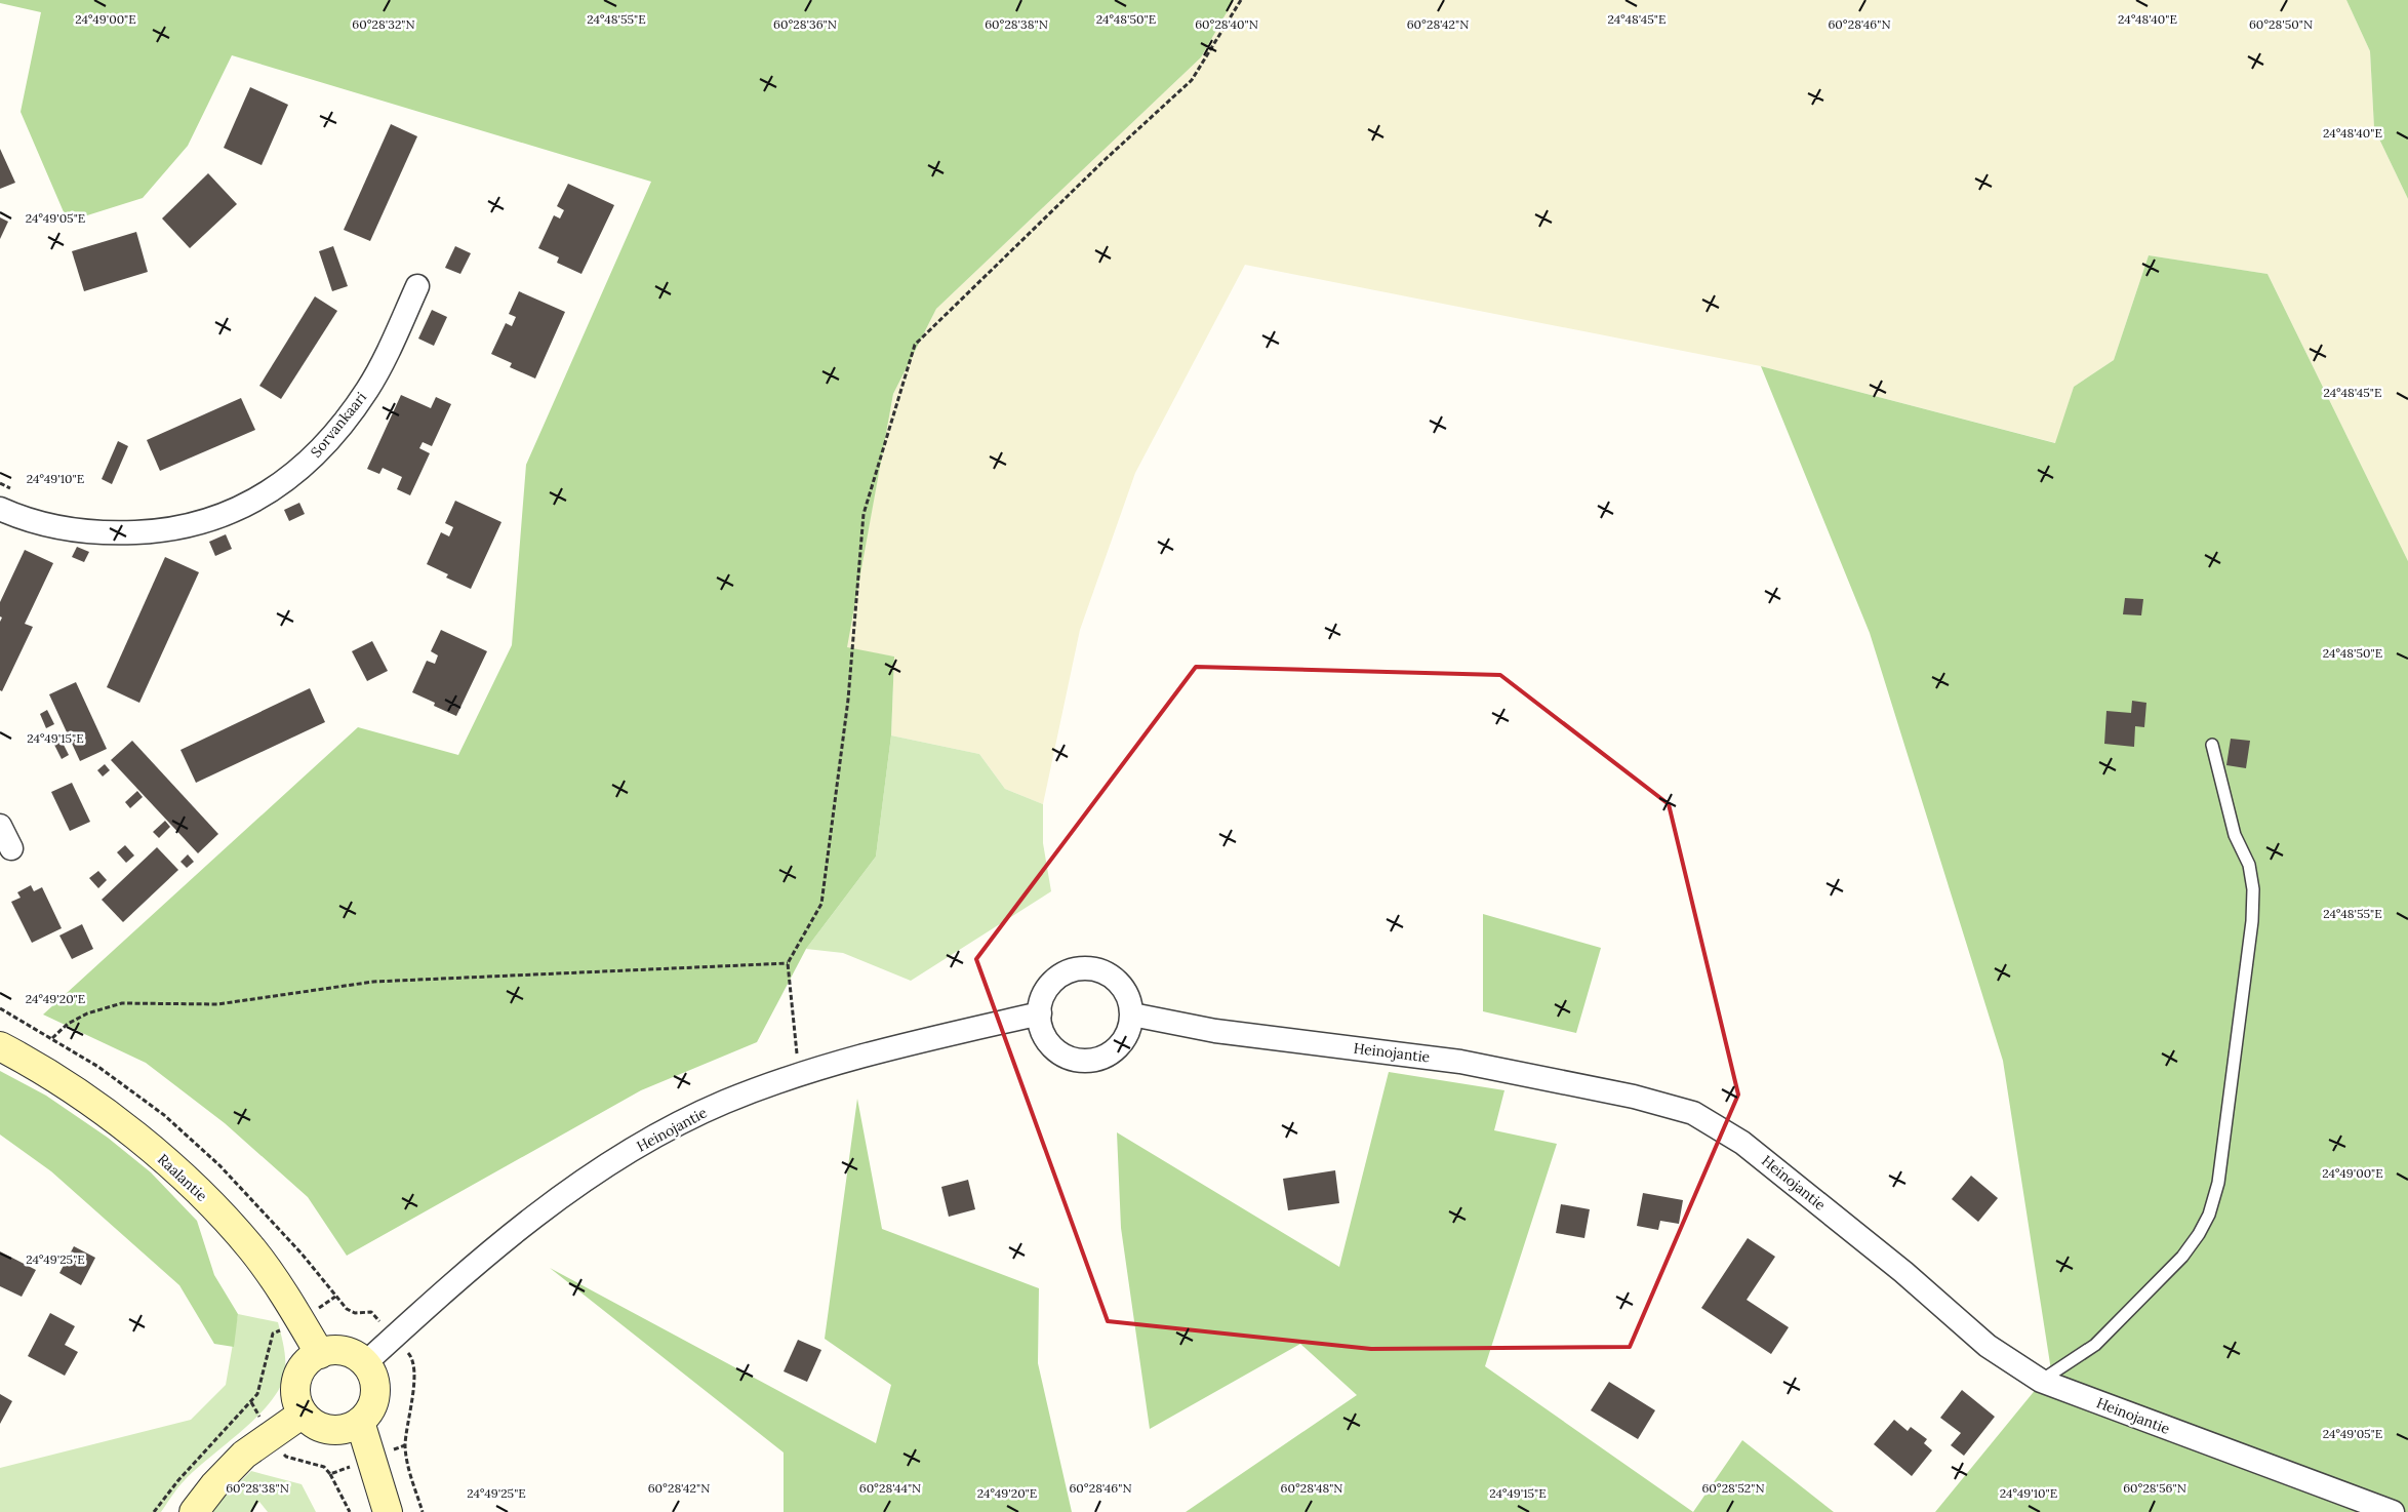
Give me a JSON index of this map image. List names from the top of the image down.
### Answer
{
  "streets": {
    "street": ["Sorvankaari", "Heinojantie", "Raalantie"]
  },
  "crossings": [
    ["Heinojantie", "Raalantie"]
  ],
  "coordinates": [
    "24°48'55\"E",
    "24°48'45\"E",
    "24°48'40\"E",
    "24°49'00\"E",
    "24°48'50\"E",
    "60°28'32\"N",
    "60°28'36\"N",
    "60°28'38\"N",
    "60°28'40\"N",
    "60°28'42\"N",
    "60°28'46\"N",
    "60°28'50\"N",
    "24°49'05\"E",
    "24°49'10\"E",
    "24°49'15\"E",
    "24°49'20\"E",
    "24°49'25\"E",
    "60°28'44\"N",
    "60°28'48\"N",
    "60°28'52\"N",
    "60°28'56\"N"
  ]
}
